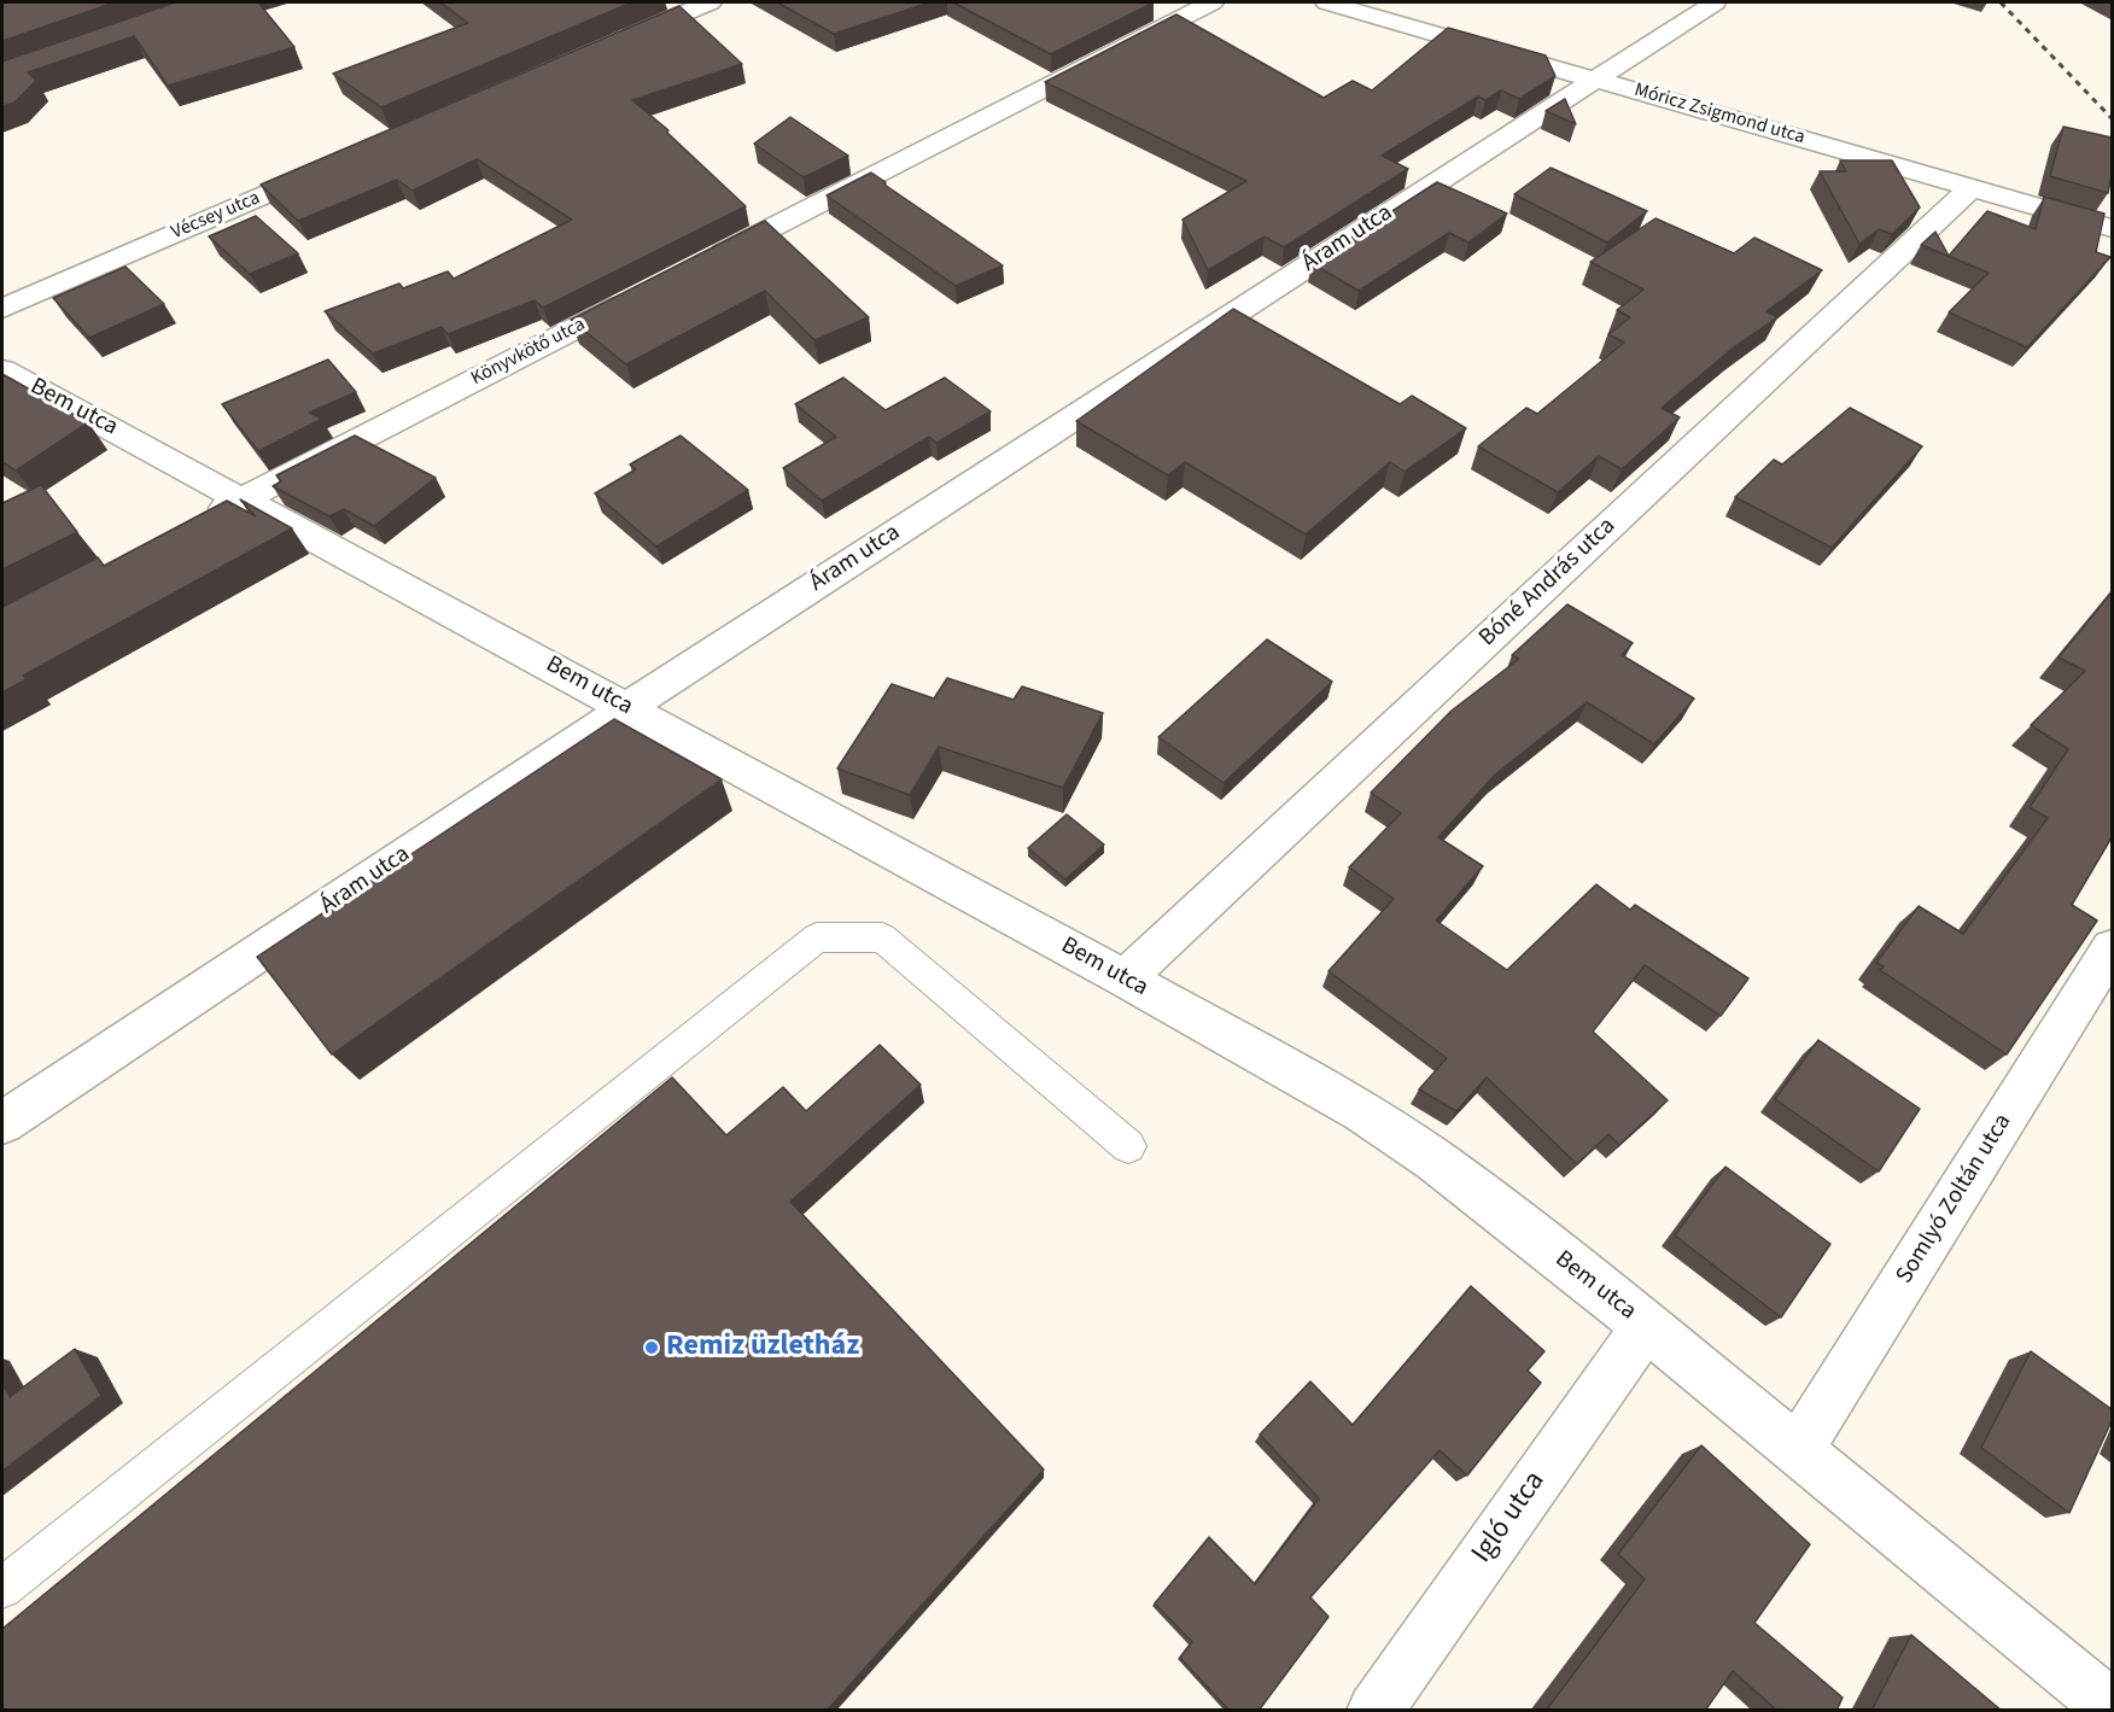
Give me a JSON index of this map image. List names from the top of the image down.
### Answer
{
  "streets": {
    "street": [
      "Móricz Zsigmond utca",
      "Vécsey utca",
      "Áram utca",
      "Könyvkötő utca",
      "Bem utca",
      "Bóné András utca",
      "Somlyó Zoltán utca",
      "Igló utca"
    ]
  },
  "crossings": [
    ["Móricz Zsigmond utca", "Áram utca"],
    ["Móricz Zsigmond utca", "Bóné András utca"],
    ["Áram utca", "Bem utca"],
    ["Könyvkötő utca", "Bem utca"],
    ["Bem utca", "Bóné András utca"],
    ["Bem utca", "Somlyó Zoltán utca"],
    ["Bem utca", "Igló utca"]
  ],
  "places": ["Remiz üzletház"]
}
